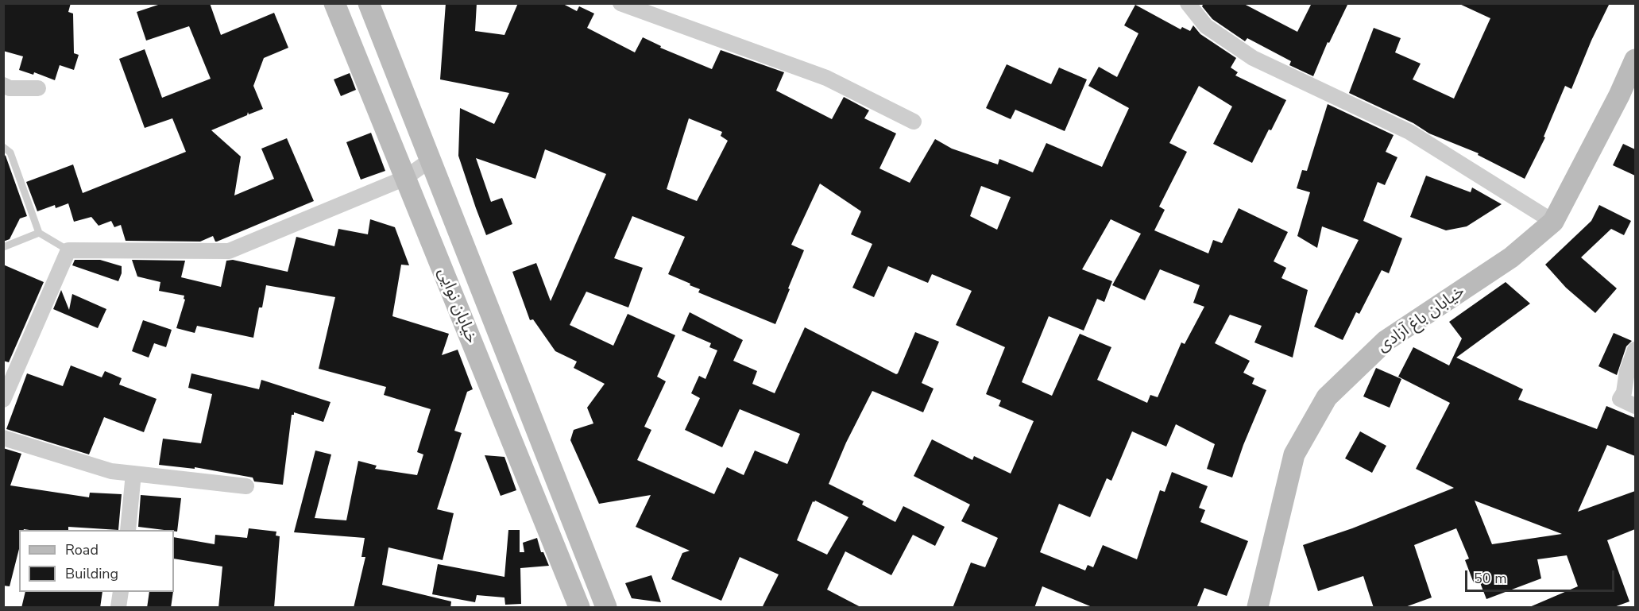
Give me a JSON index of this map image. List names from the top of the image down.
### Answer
{
  "streets": {
    "street": ["خیابان نوایی", "خیابان باغ آزادی"]
  },
  "legend": ["Road", "Building"],
  "scale_bar": "50 m"
}
